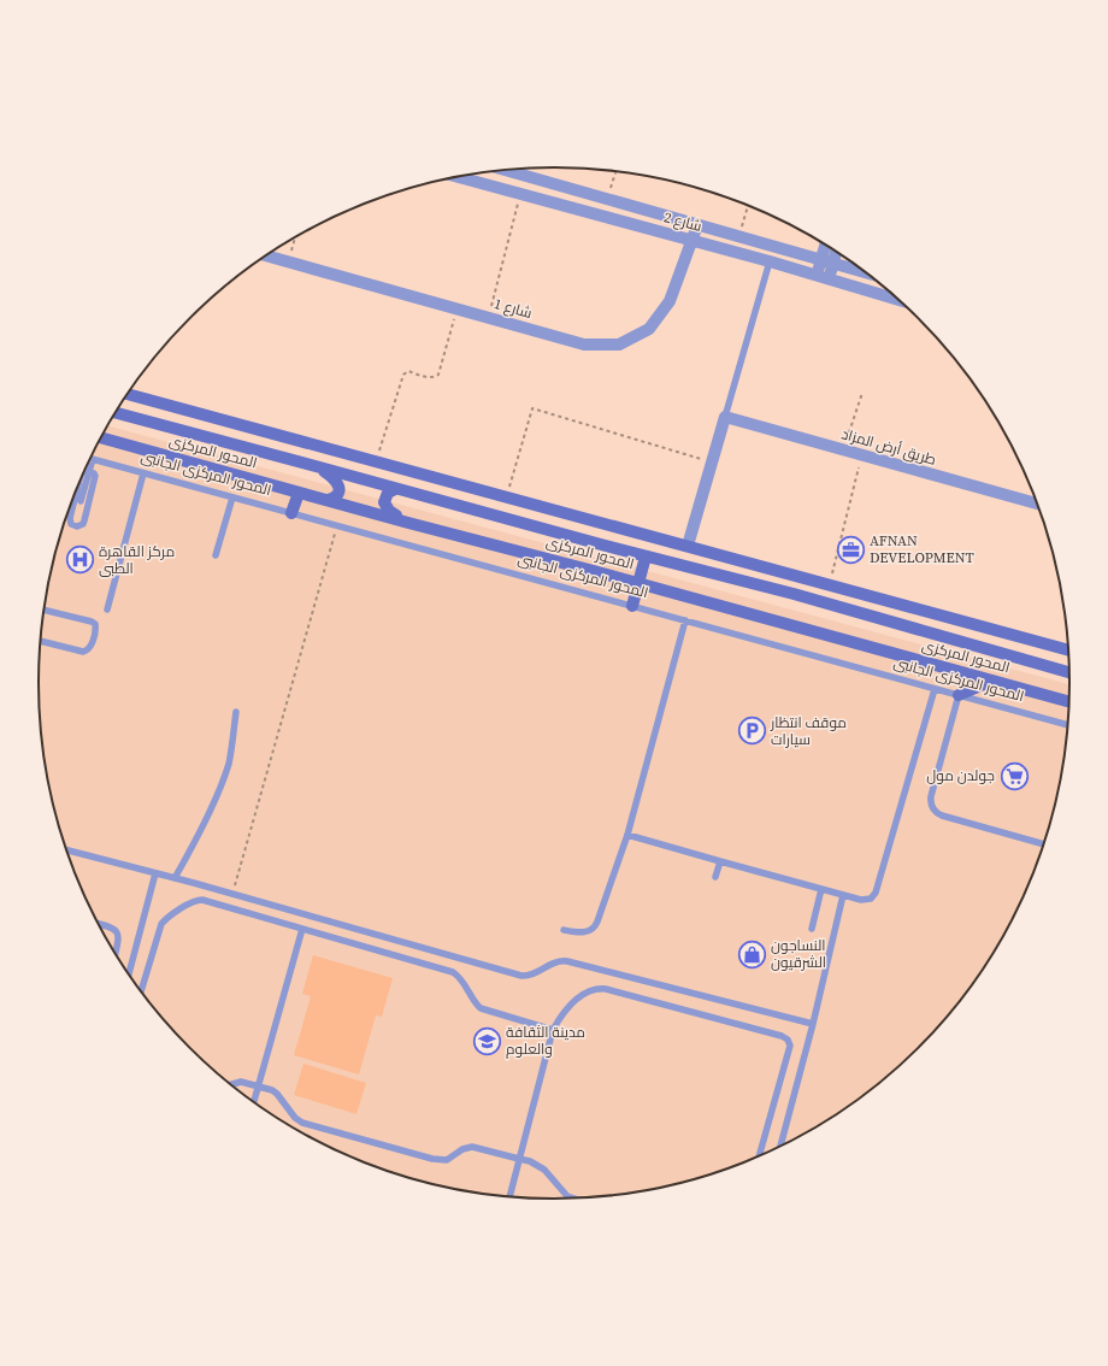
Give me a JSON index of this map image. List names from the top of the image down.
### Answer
{
  "streets": {
    "main road": ["المحور المركزى"],
    "street": ["شارع 2", "شارع 1", "طريق أرض المزاد"],
    "lane": ["المحور المركزى الجانبى"]
  },
  "crossings": [
    ["شارع 2", "شارع 1"]
  ],
  "places": {
    "office": ["AFNAN DEVELOPMENT"],
    "hospital": ["مركز القاهرة الطبى"],
    "parking": ["موقف انتظار سيارات"],
    "supermarket": ["جولدن مول"],
    "shop": ["النساجون الشرقيون"],
    "school or university": ["مدينة الثقافة والعلوم"]
  }
}
